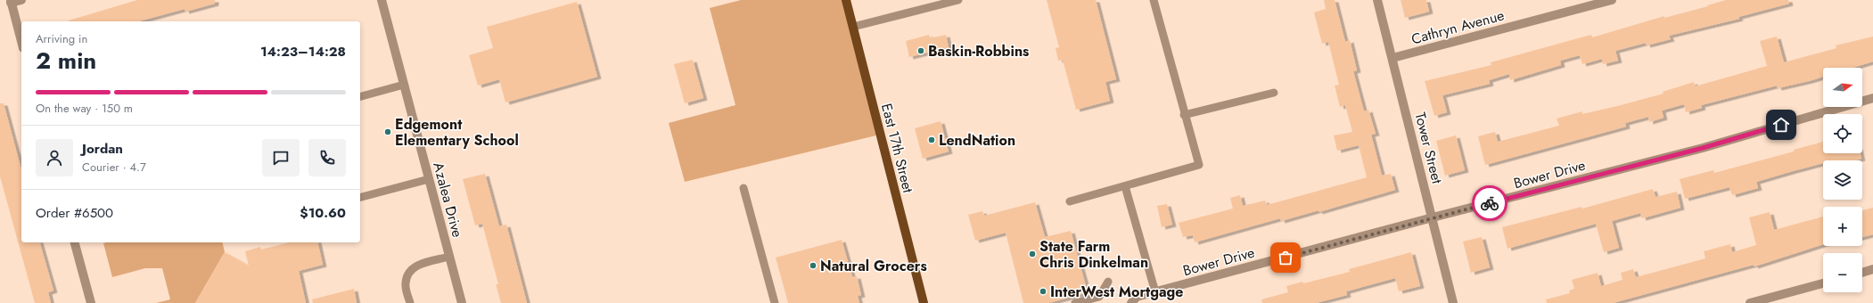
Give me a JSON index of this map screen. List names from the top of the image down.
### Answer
{
  "streets": {
    "main road": ["East 17th Street"],
    "street": [
      "Cathryn Avenue",
      "Tower Street",
      "Bower Drive",
      "Azalea Drive"
    ]
  },
  "crossings": [
    ["Cathryn Avenue", "Tower Street"],
    ["Tower Street", "Bower Drive"]
  ],
  "places": [
    "Baskin-Robbins",
    "Edgemont Elementary School",
    "LendNation",
    "State Farm Chris Dinkelman",
    "Natural Grocers",
    "InterWest Mortgage"
  ],
  "north": "right",
  "page": {
    "heading": ["2 min", "Arriving in", "14:23–14:28"],
    "panel": [
      "Jordan",
      "Courier · 4.7",
      "Order #6500",
      "$10.60"
    ],
    "map_buttons": ["+", "−"],
    "bar": "On the way · 150 m"
  }
}
